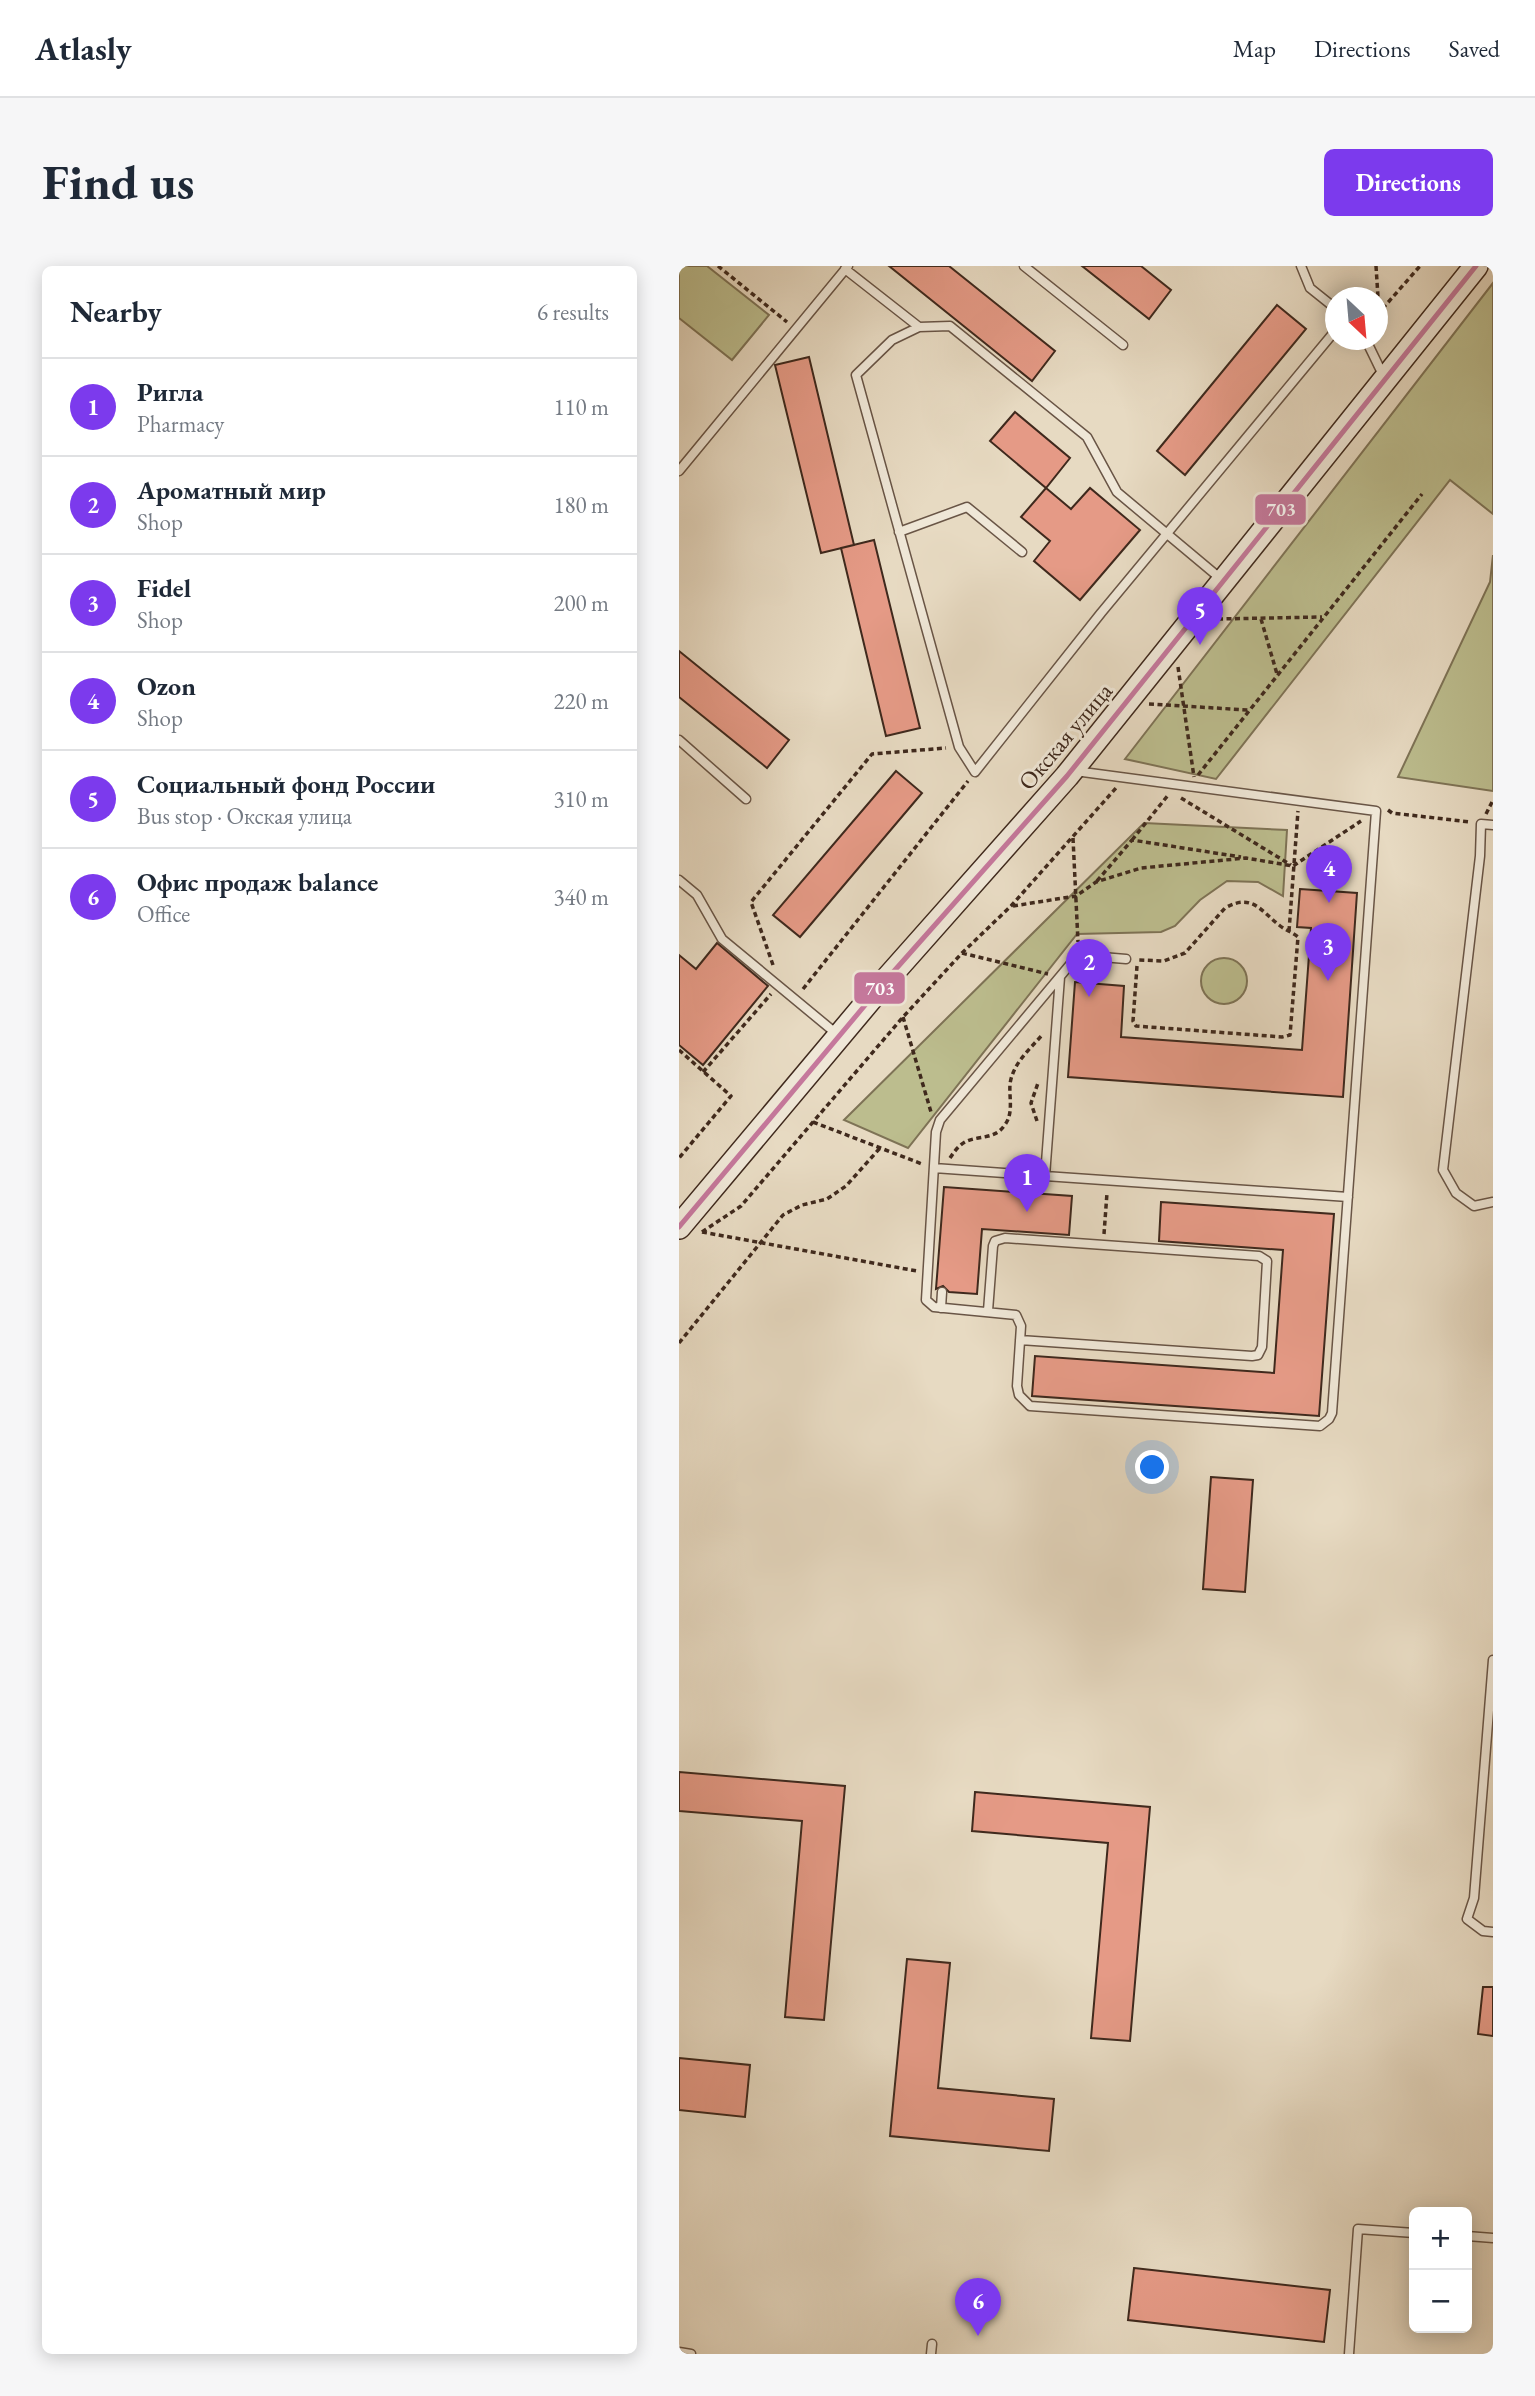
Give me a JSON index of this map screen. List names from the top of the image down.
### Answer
{
  "streets": {
    "main road": ["Окская улица"]
  },
  "lines": ["transit line 703"],
  "north": "bottom right",
  "page": {
    "header": "Atlasly",
    "nav": ["Map", "Directions", "Saved"],
    "buttons": "Directions",
    "title": "Find us",
    "heading": ["Nearby", "6 results"],
    "list": [
      {
        "mark": "1",
        "name": "Ригла",
        "note": "Pharmacy",
        "value": "110 m"
      },
      {
        "mark": "2",
        "name": "Ароматный мир",
        "note": "Shop",
        "value": "180 m"
      },
      {
        "mark": "3",
        "name": "Fidel",
        "note": "Shop",
        "value": "200 m"
      },
      {
        "mark": "4",
        "name": "Ozon",
        "note": "Shop",
        "value": "220 m"
      },
      {
        "mark": "5",
        "name": "Социальный фонд России",
        "note": "Bus stop · Окская улица",
        "value": "310 m"
      },
      {
        "mark": "6",
        "name": "Офис продаж balance",
        "note": "Office",
        "value": "340 m"
      }
    ],
    "pins": [
      "5",
      "4",
      "3",
      "2",
      "1",
      "6"
    ],
    "map_buttons": ["+", "−"]
  }
}
